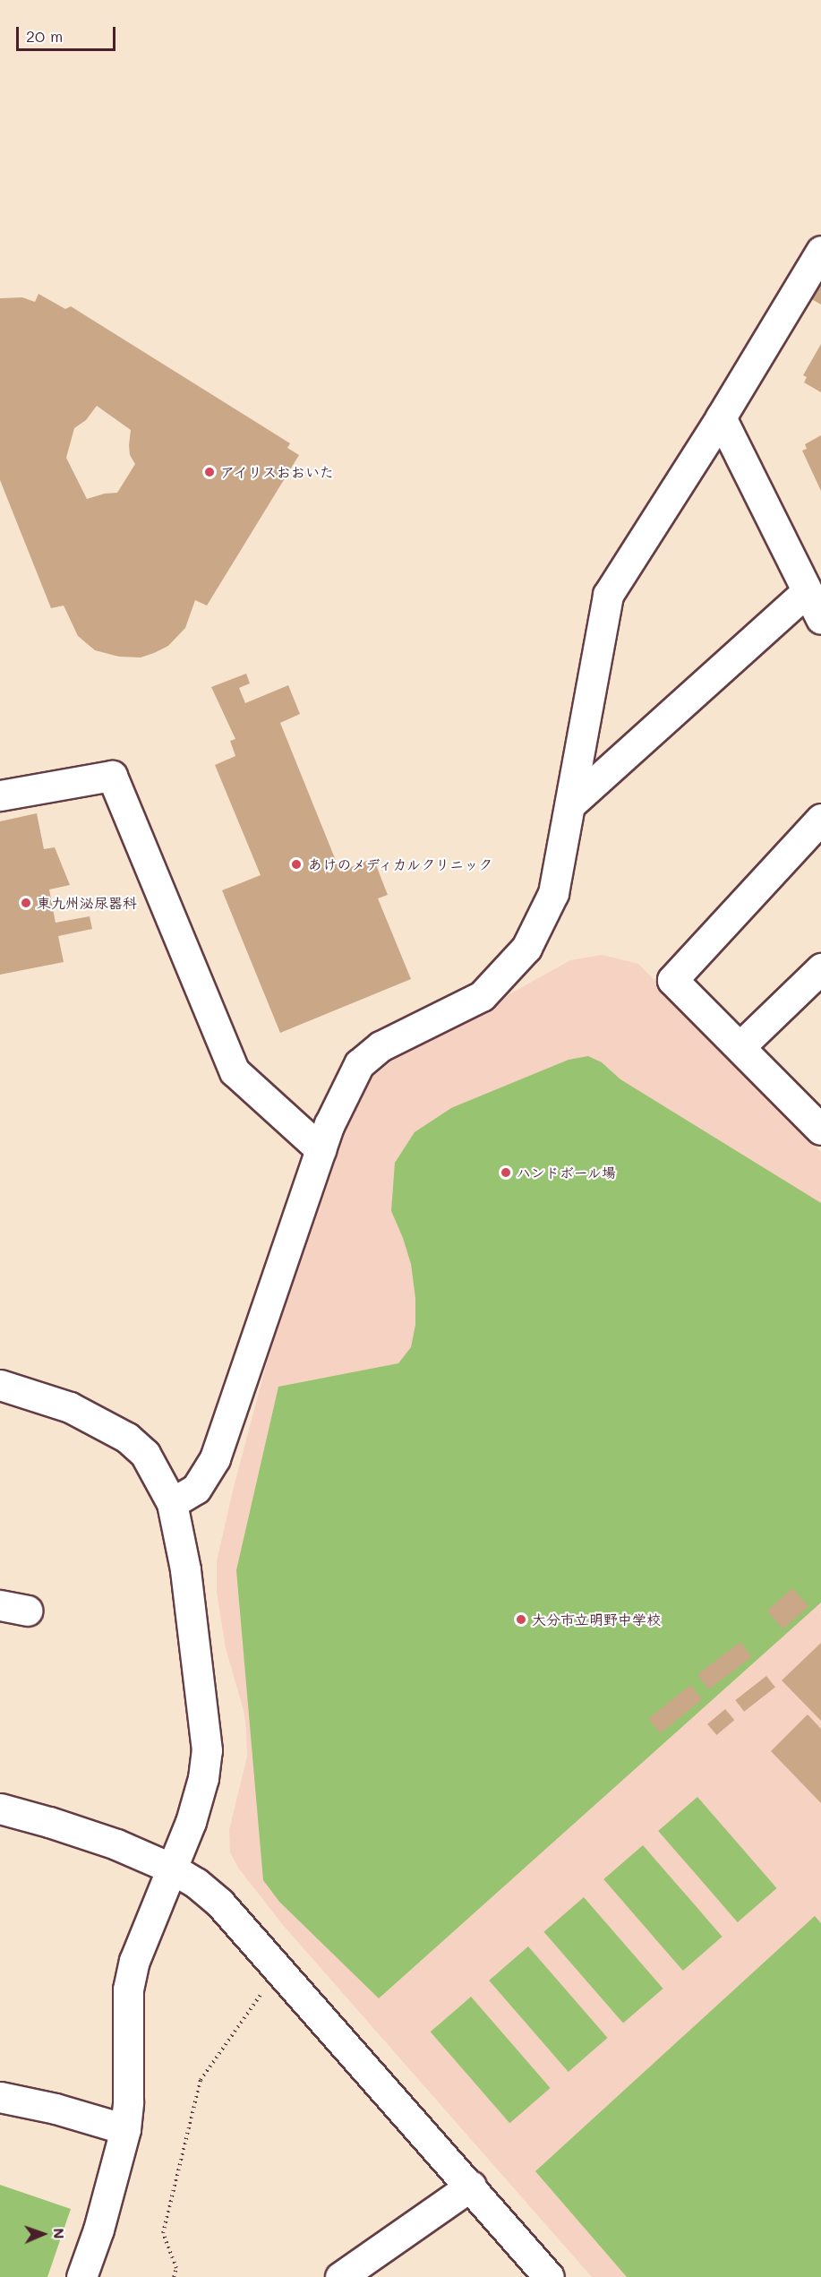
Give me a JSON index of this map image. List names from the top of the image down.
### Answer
{
  "places": [
    "アイリスおおいた",
    "あけのメディカルクリニック",
    "東九州泌尿器科",
    "ハンドボール場",
    "大分市立明野中学校"
  ],
  "scale_bar": "20 m",
  "north": "right"
}
